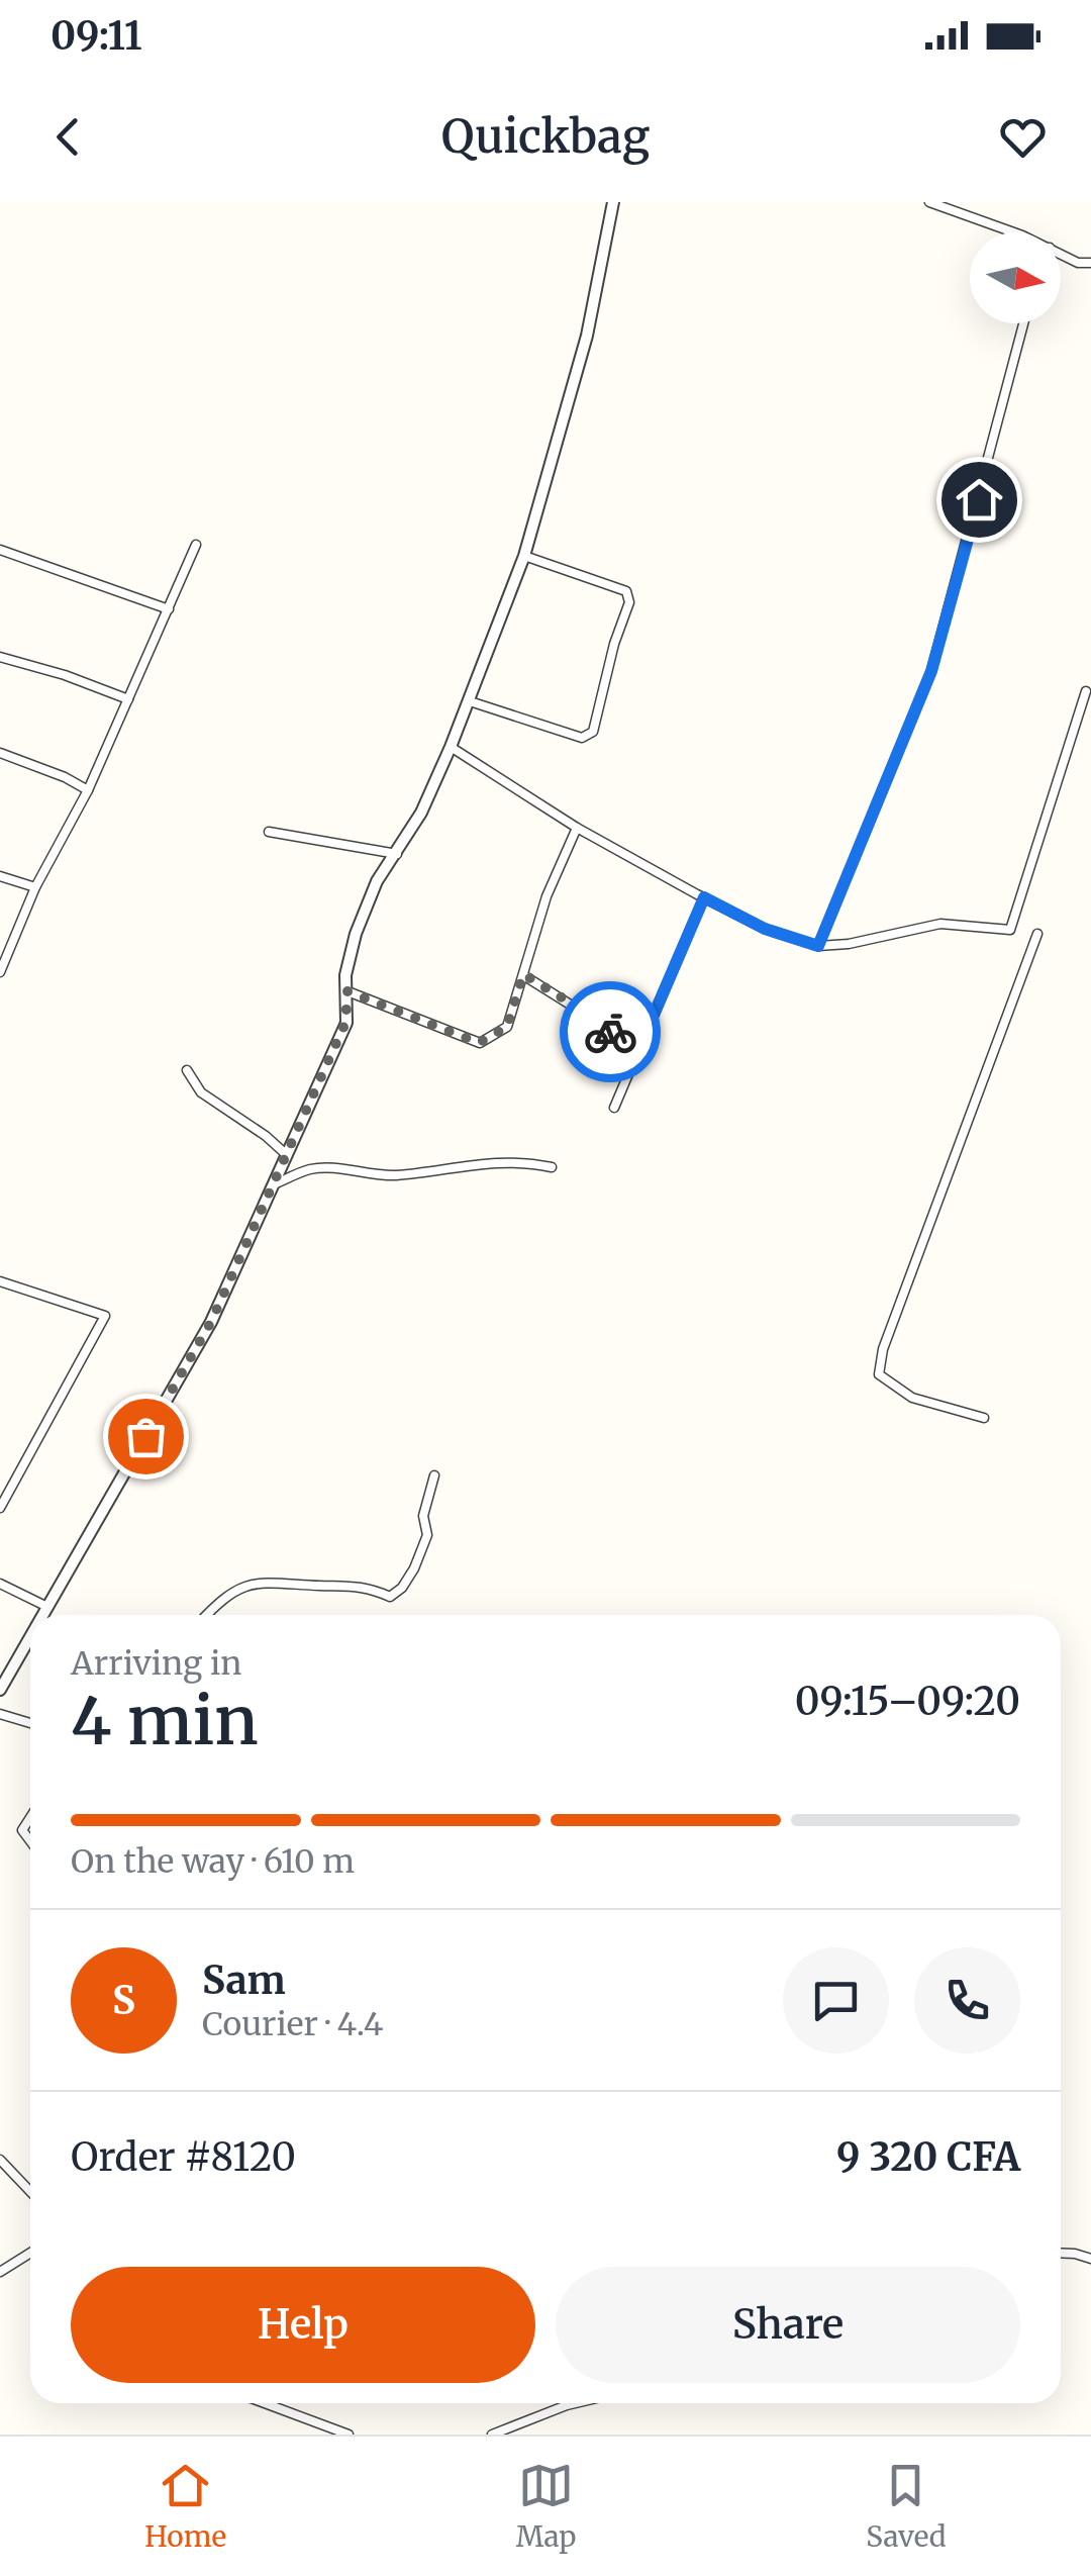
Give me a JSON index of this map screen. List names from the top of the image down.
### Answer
{
  "north": "right",
  "page": {
    "status": "09:11",
    "header": "Quickbag",
    "heading": ["4 min", "Arriving in", "09:15–09:20"],
    "panel": [
      "Sam",
      "Courier · 4.4",
      "Order #8120",
      "9 320 CFA"
    ],
    "bar": "On the way · 610 m",
    "round": "S",
    "buttons": ["Help", "Share"],
    "tabs": ["Home", "Map", "Saved"]
  }
}
